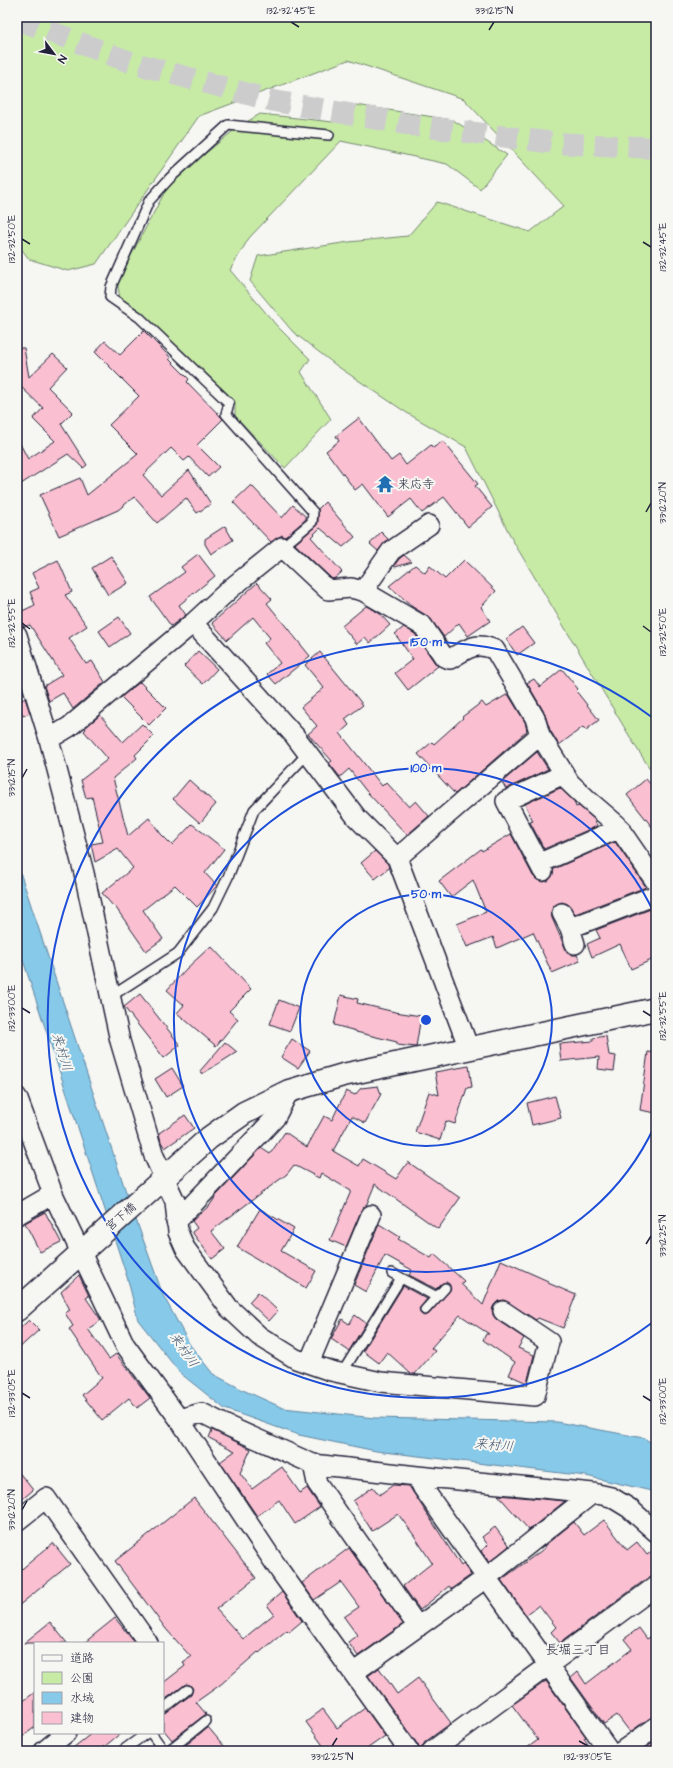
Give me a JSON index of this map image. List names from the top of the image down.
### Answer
{
  "streets": {
    "street": ["宮下橋"]
  },
  "districts": ["長堀三丁目"],
  "water": ["来村川"],
  "places": {
    "temple": ["来応寺"]
  },
  "legend": [
    "道路",
    "公園",
    "水域",
    "建物"
  ],
  "north": "bottom right",
  "coordinates": [
    "132°32'45\"E",
    "33°12'15\"N",
    "132°32'50\"E",
    "33°12'20\"N",
    "132°32'55\"E",
    "132°33'00\"E",
    "33°12'25\"N",
    "132°33'05\"E"
  ],
  "rings": ["150 m", "100 m", "50 m"]
}
